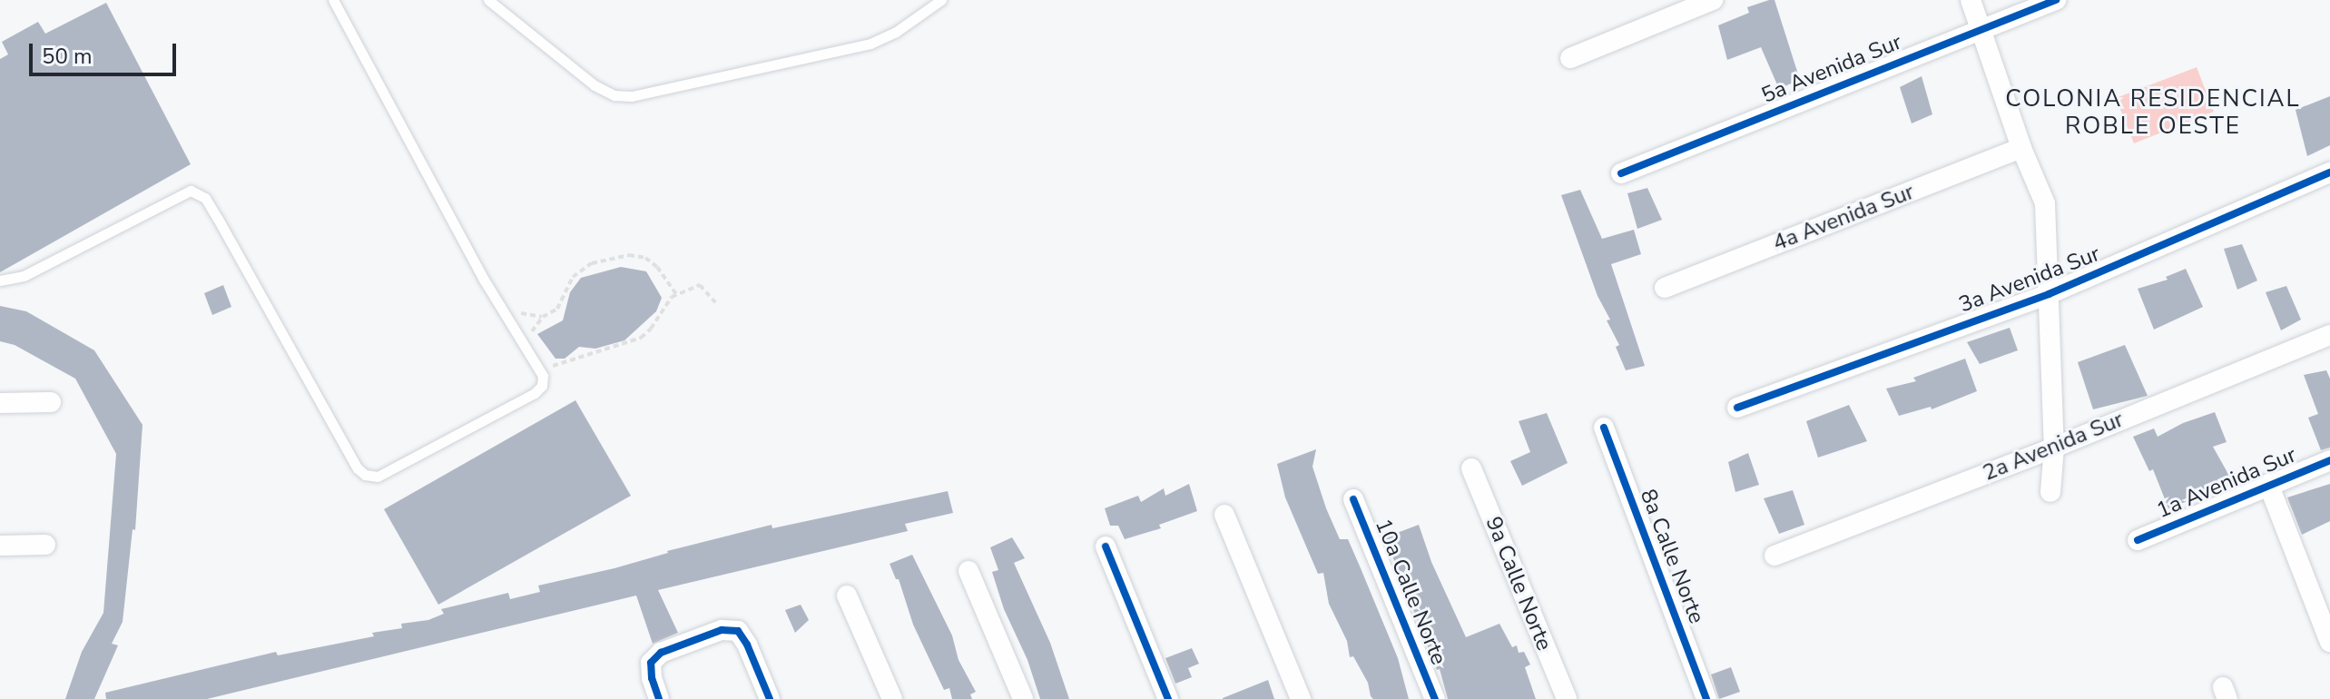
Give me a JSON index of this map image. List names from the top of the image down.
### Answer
{
  "streets": {
    "street": [
      "5a Avenida Sur",
      "4a Avenida Sur",
      "3a Avenida Sur",
      "2a Avenida Sur",
      "1a Avenida Sur",
      "8a Calle Norte",
      "9a Calle Norte",
      "10a Calle Norte"
    ]
  },
  "districts": ["COLONIA RESIDENCIAL ROBLE OESTE"],
  "scale_bar": "50 m"
}
